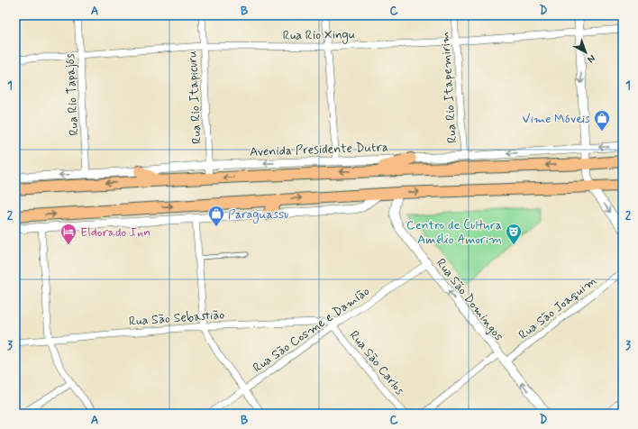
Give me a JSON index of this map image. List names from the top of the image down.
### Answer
{
  "streets": {
    "highway": ["Avenida Presidente Dutra"],
    "street": [
      "Rua Rio Xingu",
      "Rua Rio Itapemirim",
      "Rua Rio Tapajós",
      "Rua Rio Itapicuru",
      "Rua São Domingos",
      "Rua São Joaquim",
      "Rua São Sebastião",
      "Rua São Cosme e Damião",
      "Rua São Carlos"
    ]
  },
  "crossings": [
    ["Rua Rio Xingu", "Rua Rio Itapemirim"],
    ["Rua Rio Xingu", "Rua Rio Tapajós"],
    ["Rua Rio Xingu", "Rua Rio Itapicuru"],
    ["Rua Rio Itapemirim", "Avenida Presidente Dutra"],
    ["Rua Rio Tapajós", "Avenida Presidente Dutra"],
    ["Rua Rio Itapicuru", "Avenida Presidente Dutra"],
    ["Rua São Domingos", "Rua São Joaquim"],
    ["Rua São Domingos", "Rua São Cosme e Damião"],
    ["Rua São Sebastião", "Rua São Cosme e Damião"],
    ["Rua São Cosme e Damião", "Rua São Carlos"]
  ],
  "one_way": ["Rua São Domingos"],
  "places": {
    "shop": ["Vime Móveis", "Paraguassu"],
    "hotel": ["Eldorado Inn"],
    "theatre": ["Centro de Cultura Amélio Amorim"]
  },
  "north": "bottom right",
  "grid": {
    "columns": [
      "A",
      "B",
      "C",
      "D"
    ],
    "rows": ["1", "2", "3"]
  }
}
